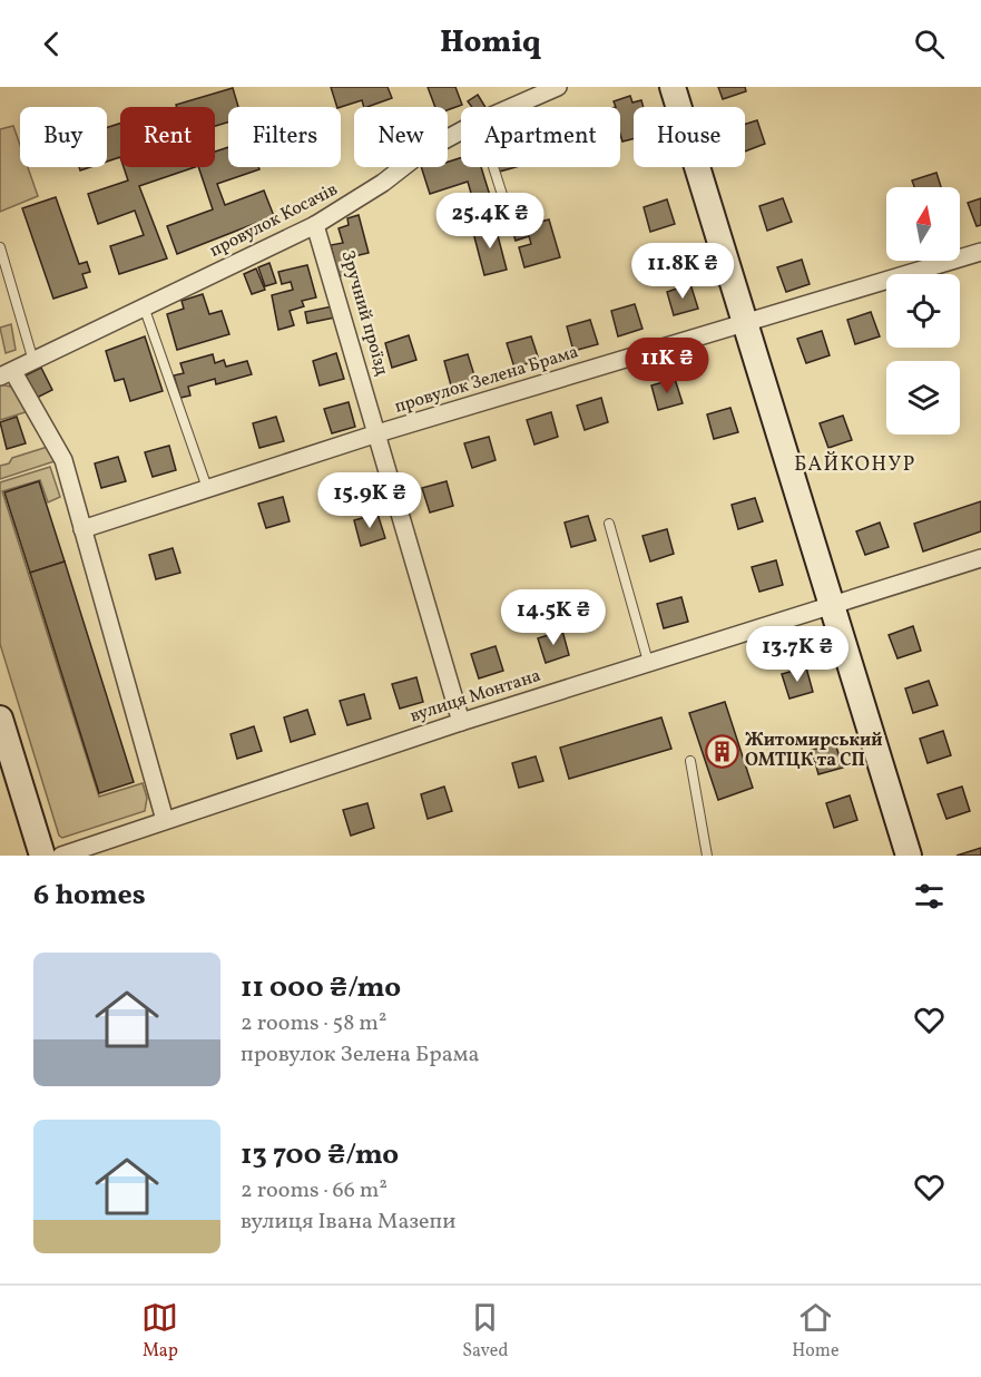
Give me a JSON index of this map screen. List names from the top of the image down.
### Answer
{
  "streets": {
    "street": [
      "провулок Косачів",
      "Зручний проїзд",
      "провулок Зелена Брама",
      "вулиця Монтана"
    ]
  },
  "crossings": [
    ["провулок Косачів", "Зручний проїзд"],
    ["Зручний проїзд", "провулок Зелена Брама"],
    ["Зручний проїзд", "вулиця Монтана"]
  ],
  "districts": ["БАЙКОНУР"],
  "places": {
    "building": ["Житомирський ОМТЦК та СП"]
  },
  "north": "top",
  "page": {
    "header": "Homiq",
    "chip": [
      "Buy",
      "Rent",
      "Filters",
      "New",
      "Apartment",
      "House"
    ],
    "price": [
      "25.4K ₴",
      "11.8K ₴",
      "11K ₴",
      "15.9K ₴",
      "14.5K ₴",
      "13.7K ₴"
    ],
    "heading": "6 homes",
    "list": [
      {
        "name": "11 000 ₴/mo",
        "note": "2 rooms · 58 m² · провулок Зелена Брама"
      },
      {
        "name": "13 700 ₴/mo",
        "note": "2 rooms · 66 m² · вулиця Івана Мазепи"
      }
    ],
    "tabs": ["Map", "Saved", "Home"]
  }
}
